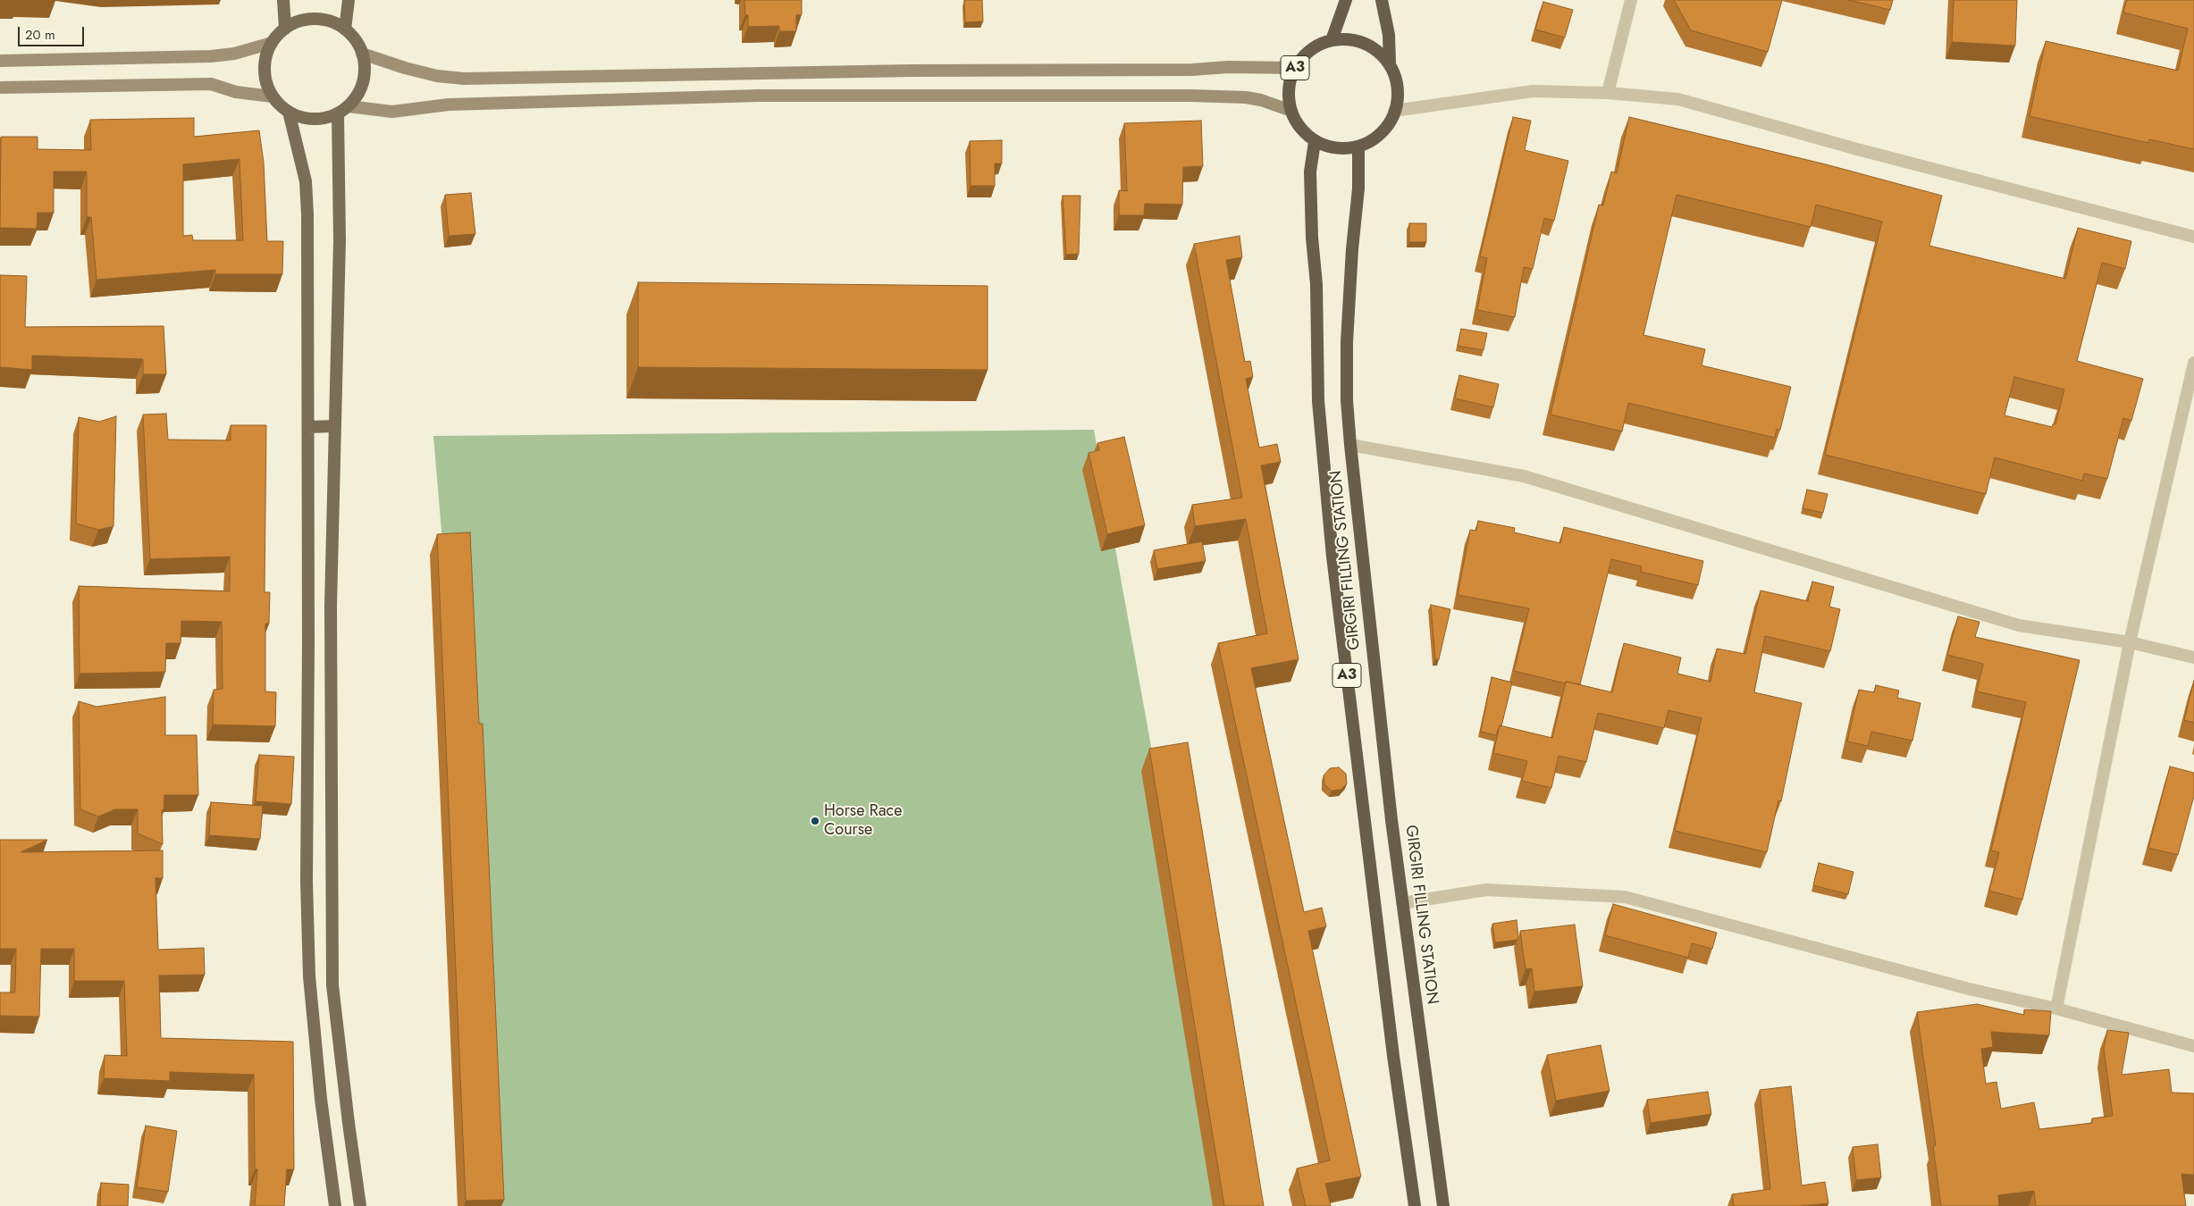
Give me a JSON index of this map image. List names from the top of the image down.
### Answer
{
  "streets": {
    "highway": ["A3", "GIRGIRI FILLING STATION"]
  },
  "crossings": [
    ["A3", "GIRGIRI FILLING STATION"]
  ],
  "places": ["Horse Race Course"],
  "scale_bar": "20 m"
}
